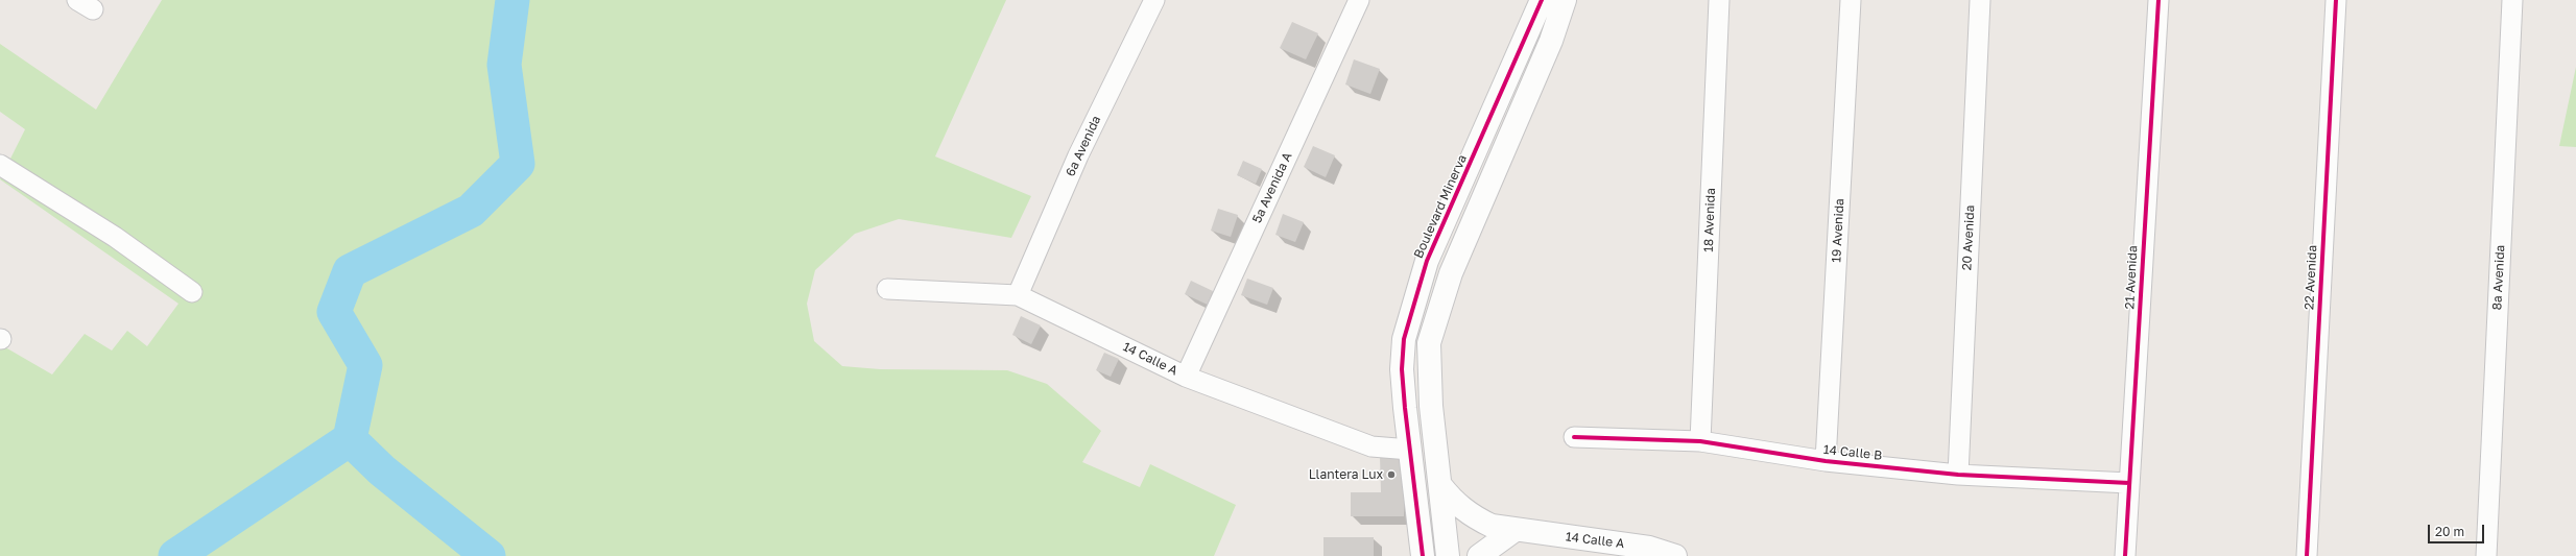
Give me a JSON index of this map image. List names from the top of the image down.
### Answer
{
  "streets": {
    "street": [
      "6a Avenida",
      "5a Avenida A",
      "Boulevard Minerva",
      "18 Avenida",
      "19 Avenida",
      "20 Avenida",
      "21 Avenida",
      "22 Avenida",
      "8a Avenida",
      "14 Calle A",
      "14 Calle B"
    ]
  },
  "crossings": [
    ["6a Avenida", "14 Calle A"],
    ["5a Avenida A", "14 Calle A"],
    ["Boulevard Minerva", "14 Calle A"],
    ["18 Avenida", "14 Calle B"],
    ["19 Avenida", "14 Calle B"],
    ["20 Avenida", "14 Calle B"],
    ["21 Avenida", "14 Calle B"]
  ],
  "places": ["Llantera Lux"],
  "scale_bar": "20 m"
}
